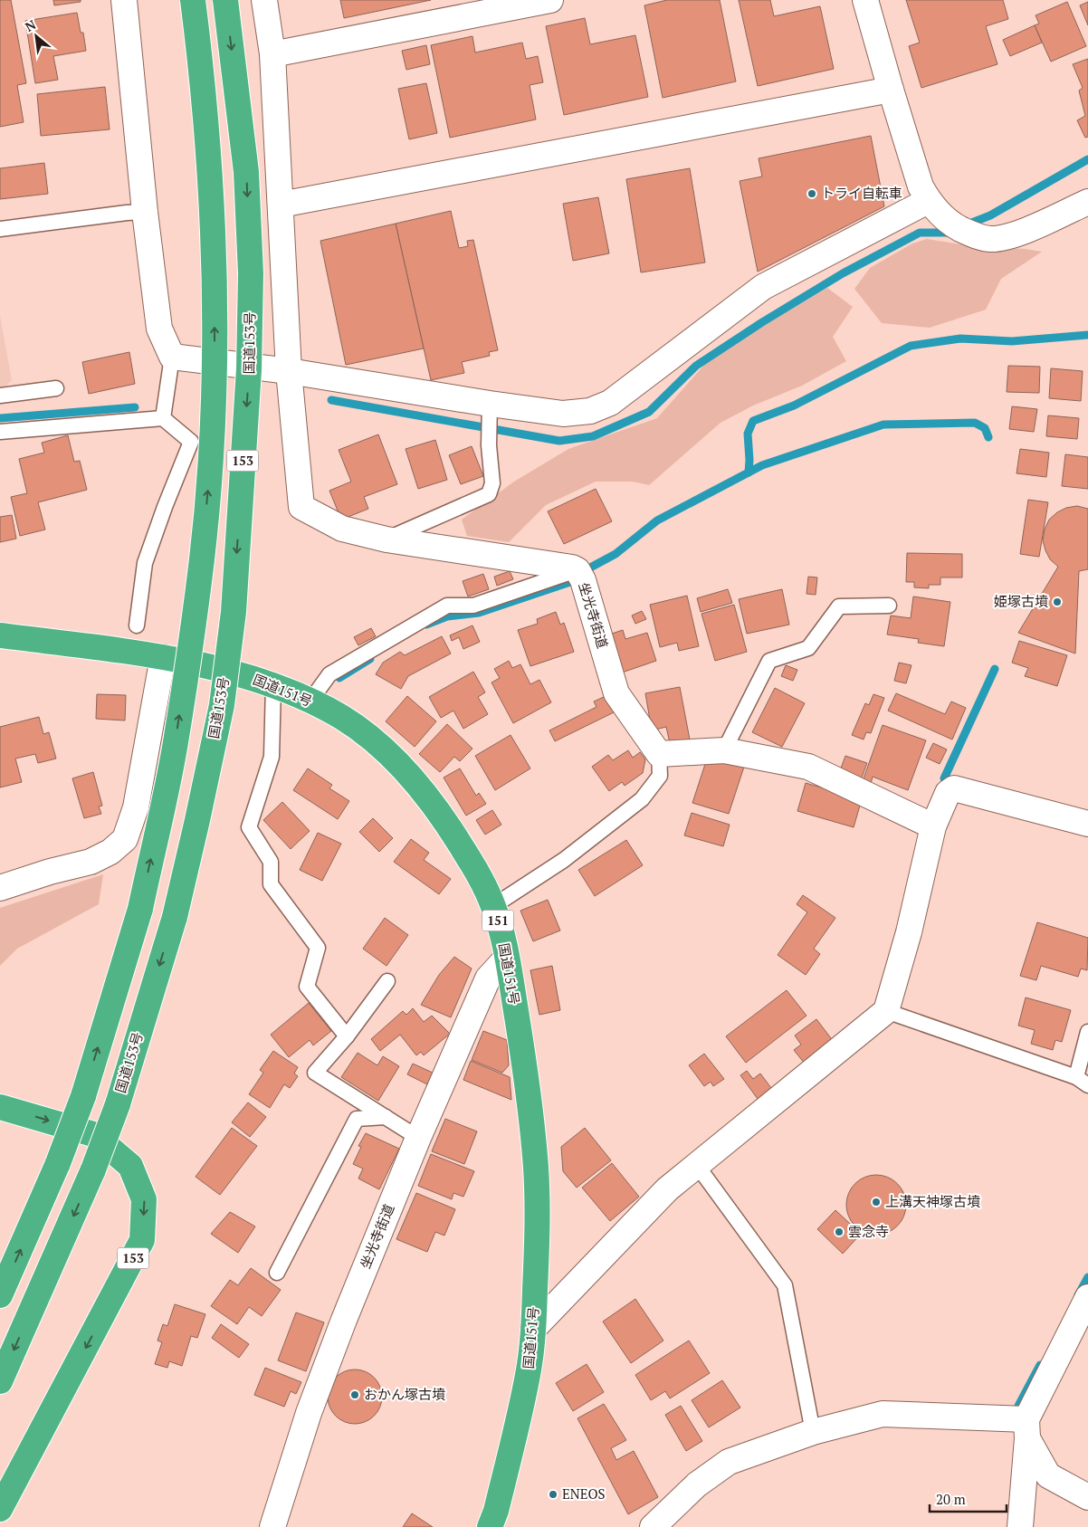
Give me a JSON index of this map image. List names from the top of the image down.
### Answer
{
  "streets": {
    "highway": [
      "国道153号",
      "153",
      "国道151号",
      "151"
    ],
    "street": ["坐光寺街道"]
  },
  "crossings": [
    ["坐光寺街道", "国道151号"]
  ],
  "places": [
    "トライ自転車",
    "姫塚古墳",
    "上溝天神塚古墳",
    "雲念寺",
    "おかん塚古墳",
    "ENEOS"
  ],
  "scale_bar": "20 m",
  "north": "top left"
}
